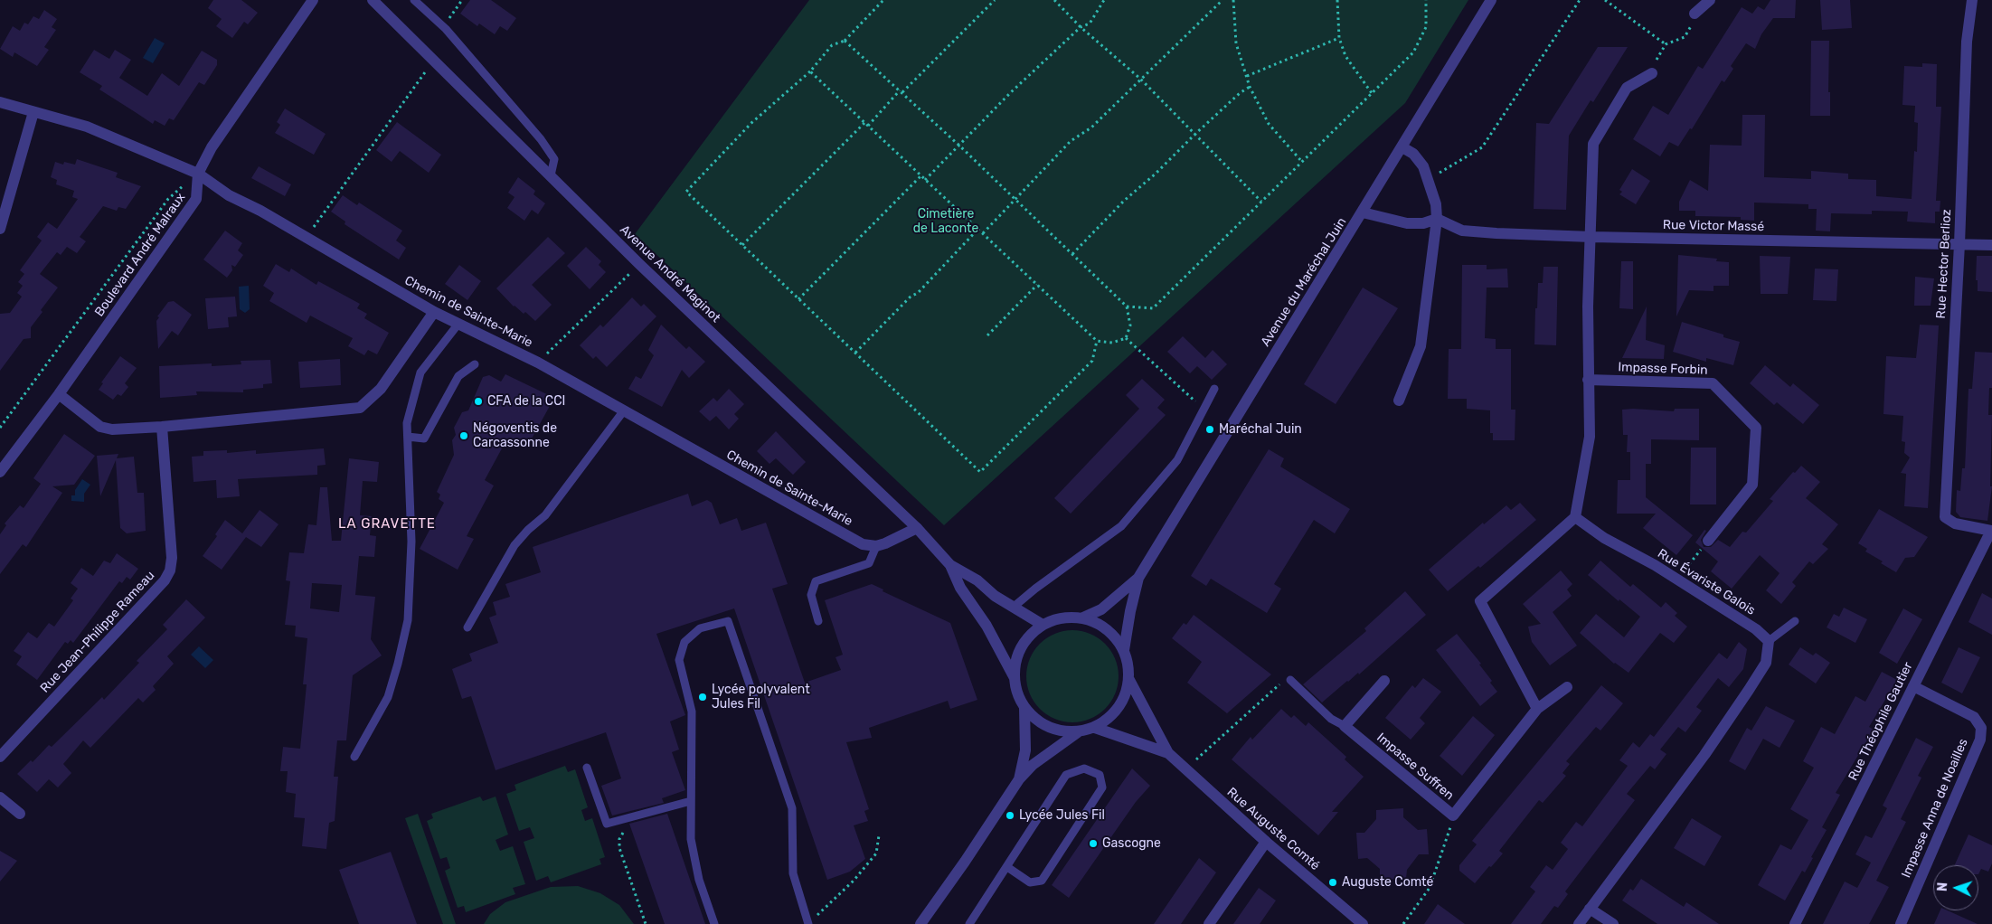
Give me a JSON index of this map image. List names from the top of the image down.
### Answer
{
  "streets": {
    "street": [
      "Rue Victor Massé",
      "Boulevard André Malraux",
      "Rue Hector Berlioz",
      "Avenue André Maginot",
      "Avenue du Maréchal Juin",
      "Chemin de Sainte-Marie",
      "Impasse Forbin",
      "Rue Évariste Galois",
      "Rue Jean-Philippe Rameau",
      "Rue Théophile Gautier",
      "Impasse Suffren",
      "Impasse Anna de Noailles",
      "Rue Auguste Comté"
    ]
  },
  "crossings": [
    ["Rue Victor Massé", "Rue Hector Berlioz"],
    ["Boulevard André Malraux", "Chemin de Sainte-Marie"],
    ["Rue Hector Berlioz", "Rue Théophile Gautier"],
    ["Avenue André Maginot", "Avenue du Maréchal Juin"],
    ["Avenue André Maginot", "Rue Auguste Comté"],
    ["Avenue du Maréchal Juin", "Rue Auguste Comté"],
    ["Rue Théophile Gautier", "Impasse Anna de Noailles"]
  ],
  "districts": ["LA GRAVETTE"],
  "parks": ["Cimetière de Laconte"],
  "places": [
    "CFA de la CCI",
    "Maréchal Juin",
    "Négoventis de Carcassonne",
    "Lycée polyvalent Jules Fil",
    "Lycée Jules Fil",
    "Gascogne",
    "Auguste Comté"
  ],
  "north": "left"
}
